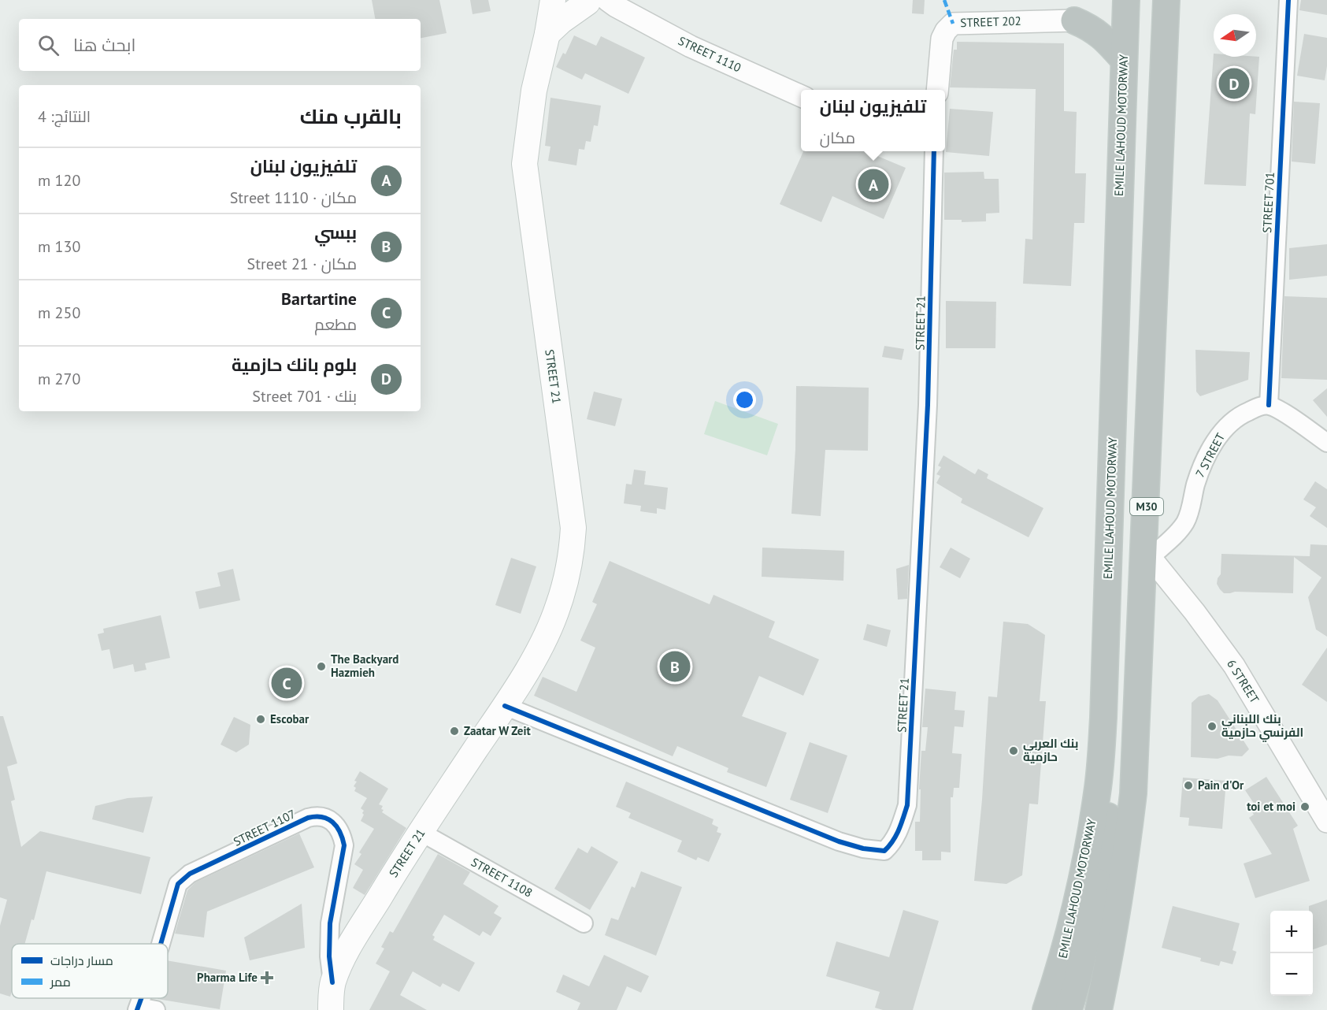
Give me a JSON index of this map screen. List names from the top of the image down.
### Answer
{
  "streets": {
    "highway": ["EMILE LAHOUD MOTORWAY", "M30"],
    "main road": ["STREET 21"],
    "street": [
      "STREET 202",
      "STREET 1110",
      "STREET 701",
      "7 STREET",
      "6 STREET",
      "STREET 1107",
      "STREET 1108"
    ]
  },
  "crossings": [
    ["STREET 701", "7 STREET"],
    ["STREET 21", "STREET 1107"],
    ["STREET 21", "STREET 1108"],
    ["7 STREET", "M30"],
    ["7 STREET", "6 STREET"],
    ["M30", "6 STREET"]
  ],
  "places": {
    "other": [
      "The Backyard Hazmieh",
      "Escobar",
      "بنك اللبناني الفرنسي حازمية",
      "Zaatar W Zeit",
      "بنك العربي حازمية",
      "Pain d'Or",
      "toi et moi"
    ],
    "health": ["Pharma Life"]
  },
  "legend": ["مسار دراجات", "ممر"],
  "north": "left",
  "page": {
    "search": "ابحث هنا",
    "pins": [
      "D",
      "A",
      "B",
      "C"
    ],
    "heading": ["بالقرب منك", "النتائج: 4"],
    "popup": ["تلفيزيون لبنان", "مكان"],
    "list": [
      {
        "mark": "A",
        "name": "تلفيزيون لبنان",
        "note": "مكان · Street 1110",
        "value": "120 m"
      },
      {
        "mark": "B",
        "name": "ببسي",
        "note": "مكان · Street 21",
        "value": "130 m"
      },
      {
        "mark": "C",
        "name": "Bartartine",
        "note": "مطعم",
        "value": "250 m"
      },
      {
        "mark": "D",
        "name": "بلوم بانك حازمية",
        "note": "بنك · Street 701",
        "value": "270 m"
      }
    ],
    "map_buttons": ["+", "−"]
  }
}
